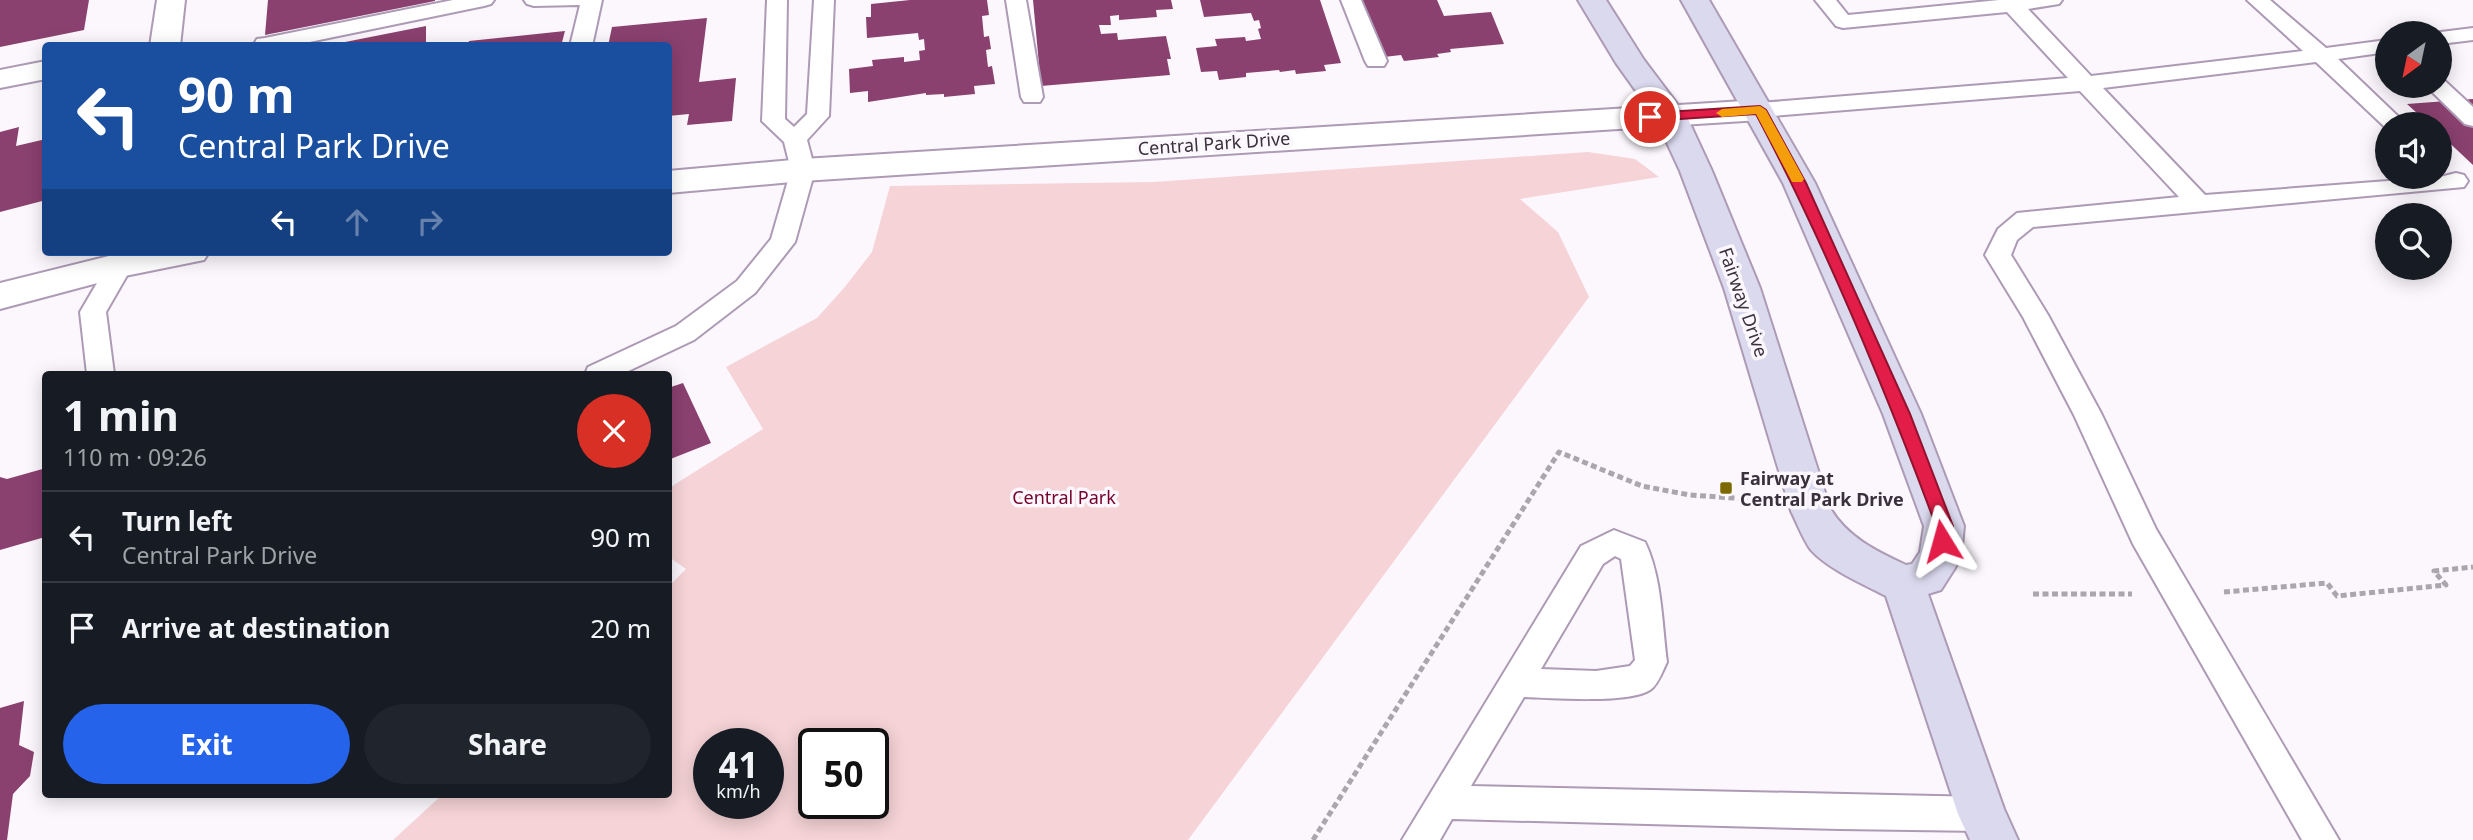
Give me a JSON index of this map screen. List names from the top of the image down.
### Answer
{
  "streets": {
    "main road": ["Fairway Drive"],
    "street": ["Central Park Drive"]
  },
  "crossings": [
    ["Central Park Drive", "Fairway Drive"]
  ],
  "parks": ["Central Park"],
  "places": {
    "transit": ["Fairway at Central Park Drive"]
  },
  "north": "bottom left",
  "page": {
    "turn": ["90 m", "Central Park Drive"],
    "heading": ["1 min", "110 m · 09:26"],
    "list": [
      {
        "name": "Turn left",
        "note": "Central Park Drive",
        "value": "90 m"
      },
      {
        "name": "Arrive at destination",
        "value": "20 m"
      }
    ],
    "buttons": ["Exit", "Share"],
    "speed": "41 km/h",
    "limit": "50"
  }
}
